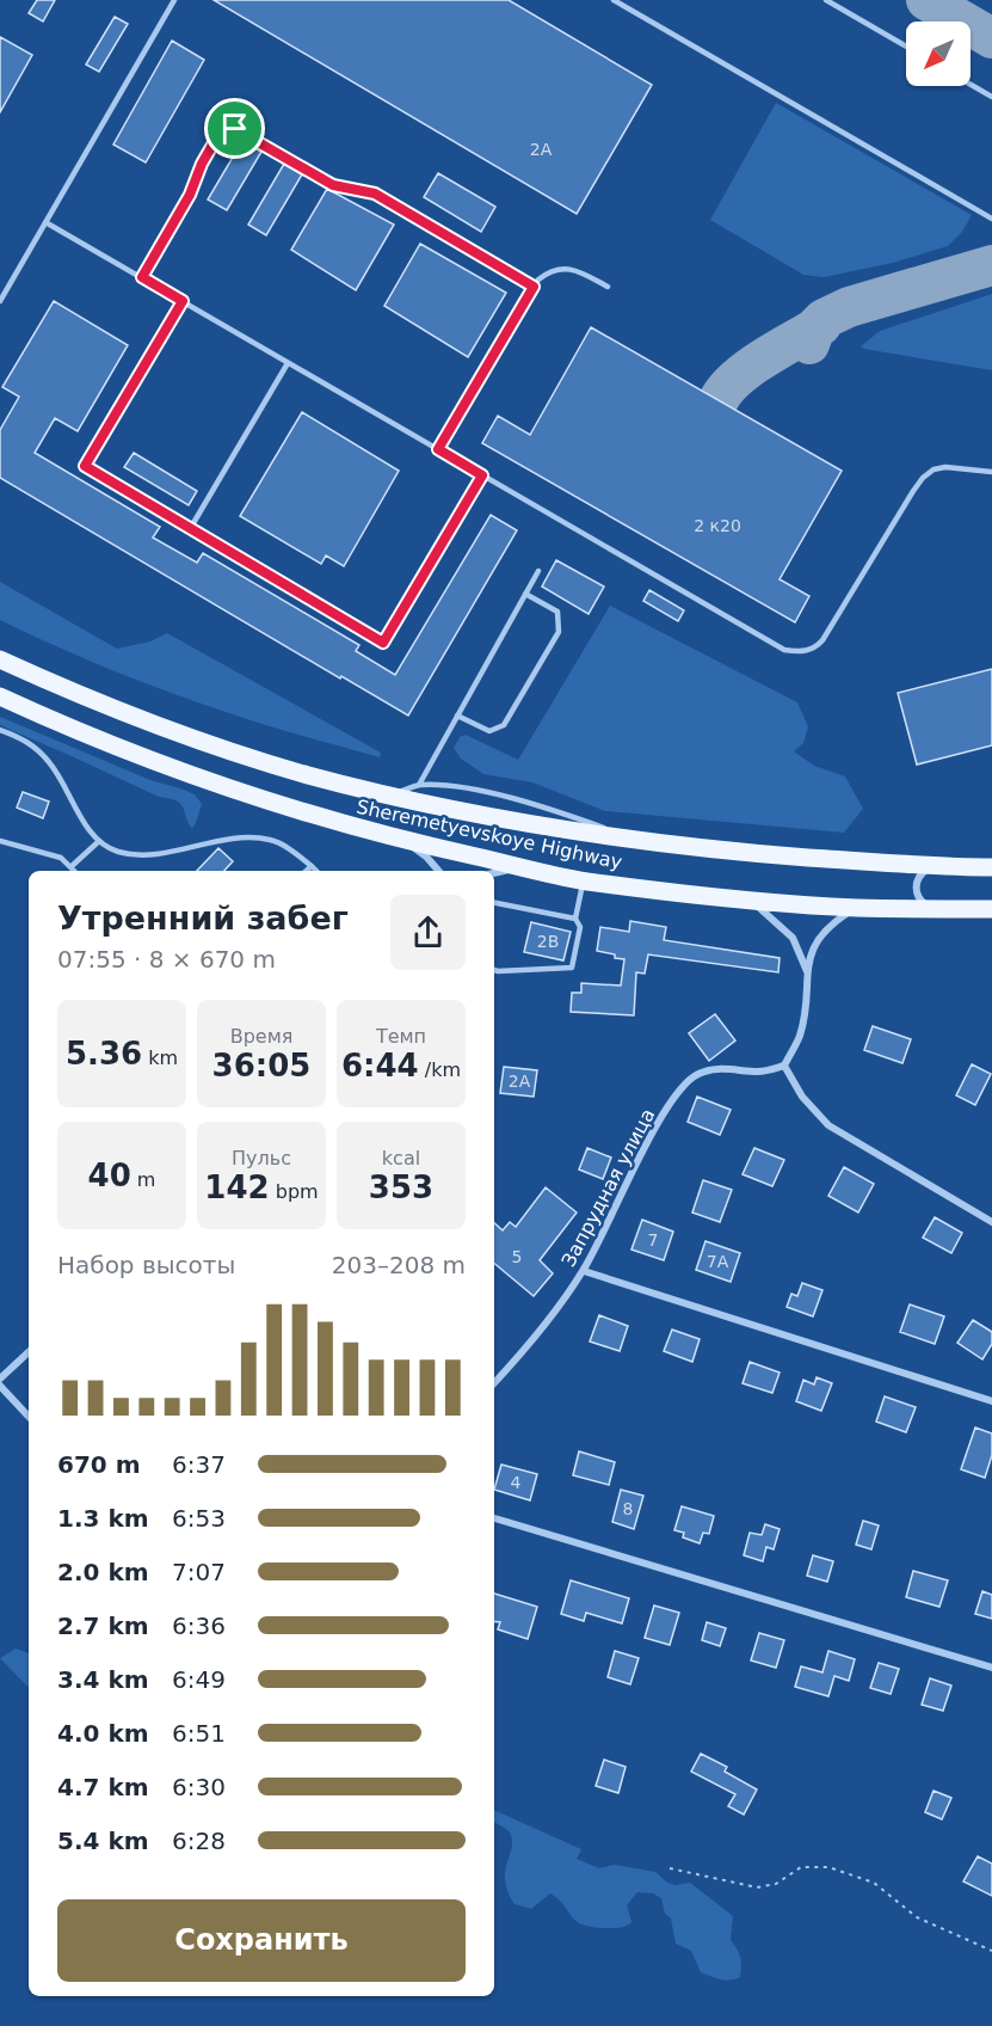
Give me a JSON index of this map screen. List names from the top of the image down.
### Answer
{
  "streets": {
    "main road": ["Sheremetyevskoye Highway"],
    "street": ["Запрудная улица"]
  },
  "house_numbers": [
    "2А",
    "2 к20",
    "2В",
    "2А",
    "7",
    "5",
    "7А",
    "4",
    "8"
  ],
  "north": "bottom left",
  "page": {
    "heading": ["Утренний забег", "07:55 · 8 × 670 m"],
    "stats": [
      ["5.36 km"],
      ["Время", "36:05"],
      ["Темп", "6:44 /km"],
      ["40 m"],
      ["Пульс", "142 bpm"],
      ["kcal", "353"]
    ],
    "chart": ["Набор высоты", "203–208 m"],
    "list": [
      {
        "name": "670 m",
        "note": "6:37"
      },
      {
        "name": "1.3 km",
        "note": "6:53"
      },
      {
        "name": "2.0 km",
        "note": "7:07"
      },
      {
        "name": "2.7 km",
        "note": "6:36"
      },
      {
        "name": "3.4 km",
        "note": "6:49"
      },
      {
        "name": "4.0 km",
        "note": "6:51"
      },
      {
        "name": "4.7 km",
        "note": "6:30"
      },
      {
        "name": "5.4 km",
        "note": "6:28"
      }
    ],
    "buttons": "Сохранить"
  }
}
